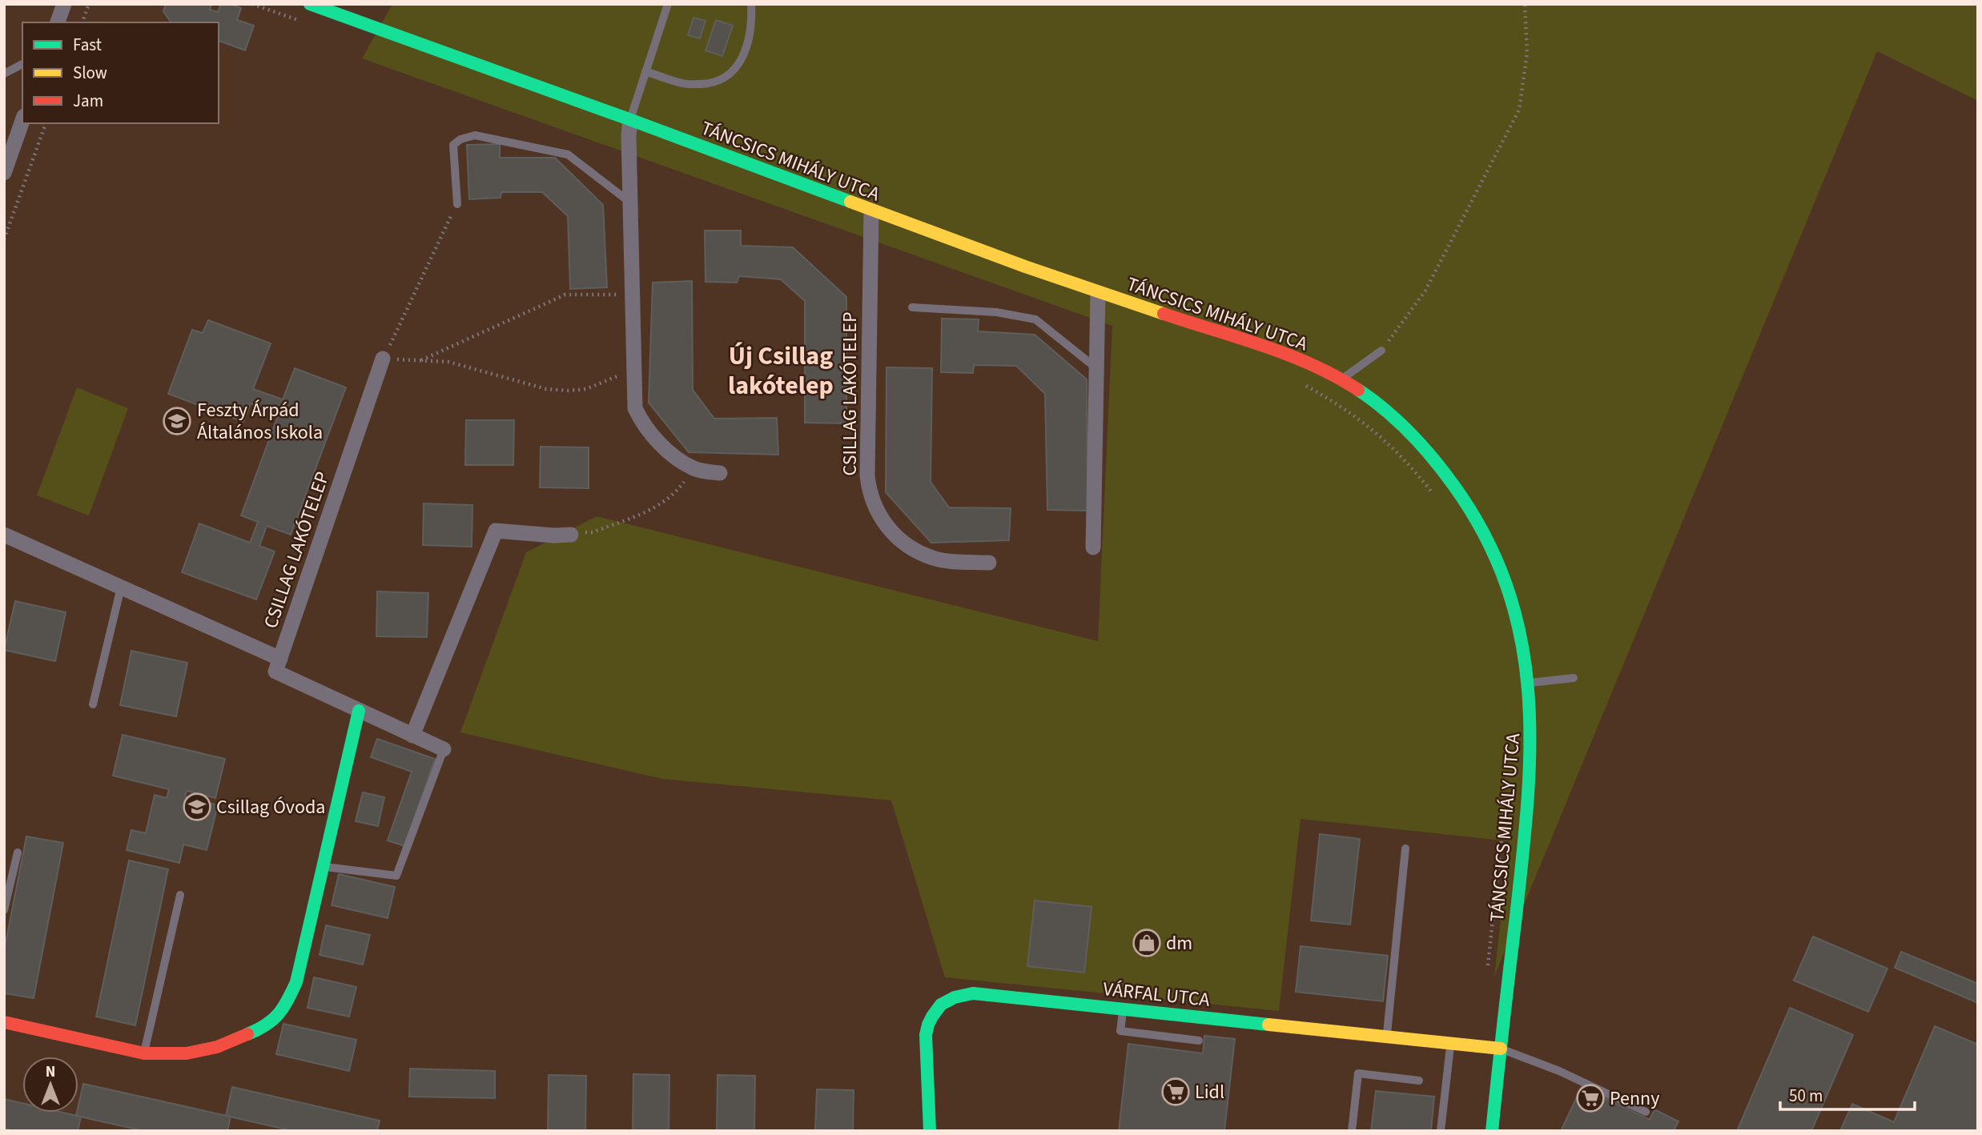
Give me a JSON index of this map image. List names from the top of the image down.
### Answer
{
  "streets": {
    "street": ["TÁNCSICS MIHÁLY UTCA", "CSILLAG LAKÓTELEP", "VÁRFAL UTCA"]
  },
  "crossings": [
    ["TÁNCSICS MIHÁLY UTCA", "CSILLAG LAKÓTELEP"],
    ["TÁNCSICS MIHÁLY UTCA", "VÁRFAL UTCA"]
  ],
  "districts": ["Új Csillag lakótelep"],
  "places": {
    "school or university": ["Feszty Árpád Általános Iskola", "Csillag Óvoda"],
    "shop": ["dm"],
    "supermarket": ["Lidl", "Penny"]
  },
  "legend": ["Fast", "Slow", "Jam"],
  "scale_bar": "50 m",
  "north": "top"
}
